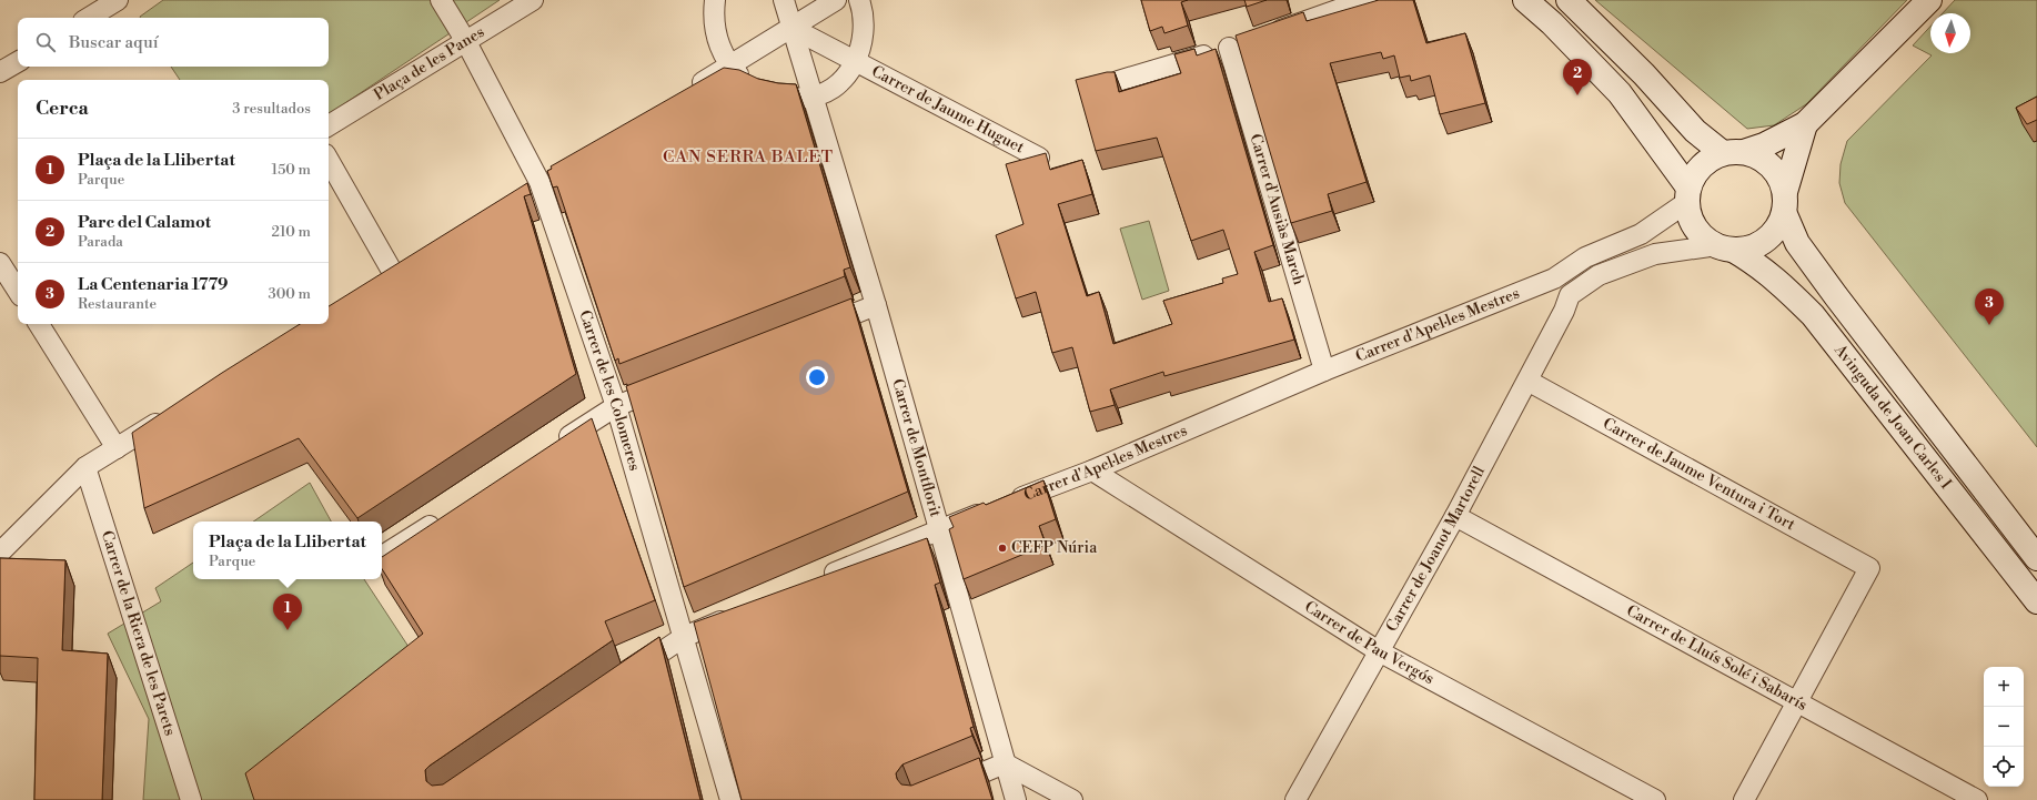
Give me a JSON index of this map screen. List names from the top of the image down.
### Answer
{
  "streets": {
    "main road": ["Avinguda de Joan Carles I"],
    "street": [
      "Plaça de les Panes",
      "Carrer de Jaume Huguet",
      "Carrer d'Ausiàs March",
      "Carrer d'Apel·les Mestres",
      "Carrer de les Colomeres",
      "Carrer de Montflorit",
      "Carrer de Jaume Ventura i Tort",
      "Carrer de Joanot Martorell",
      "Carrer de la Riera de les Parets",
      "Carrer de Pau Vergós",
      "Carrer de Lluís Solé i Sabarís"
    ]
  },
  "crossings": [
    ["Plaça de les Panes", "Carrer de les Colomeres"],
    ["Carrer de Jaume Huguet", "Carrer de Montflorit"],
    ["Carrer d'Ausiàs March", "Carrer d'Apel·les Mestres"],
    ["Carrer d'Apel·les Mestres", "Avinguda de Joan Carles I"],
    ["Carrer d'Apel·les Mestres", "Carrer de Montflorit"],
    ["Carrer d'Apel·les Mestres", "Carrer de Pau Vergós"],
    ["Carrer de Jaume Ventura i Tort", "Carrer de Joanot Martorell"],
    ["Carrer de Jaume Ventura i Tort", "Carrer de Lluís Solé i Sabarís"],
    ["Carrer de Joanot Martorell", "Carrer de Pau Vergós"],
    ["Carrer de Joanot Martorell", "Carrer de Lluís Solé i Sabarís"]
  ],
  "districts": ["CAN SERRA BALET"],
  "places": ["CEFP Núria"],
  "north": "bottom",
  "page": {
    "search": "Buscar aquí",
    "pins": ["2", "3", "1"],
    "heading": ["Cerca", "3 resultados"],
    "list": [
      {
        "mark": "1",
        "name": "Plaça de la Llibertat",
        "note": "Parque",
        "value": "150 m"
      },
      {
        "mark": "2",
        "name": "Parc del Calamot",
        "note": "Parada",
        "value": "210 m"
      },
      {
        "mark": "3",
        "name": "La Centenaria 1779",
        "note": "Restaurante",
        "value": "300 m"
      }
    ],
    "popup": ["Plaça de la Llibertat", "Parque"],
    "map_buttons": ["+", "−"]
  }
}
